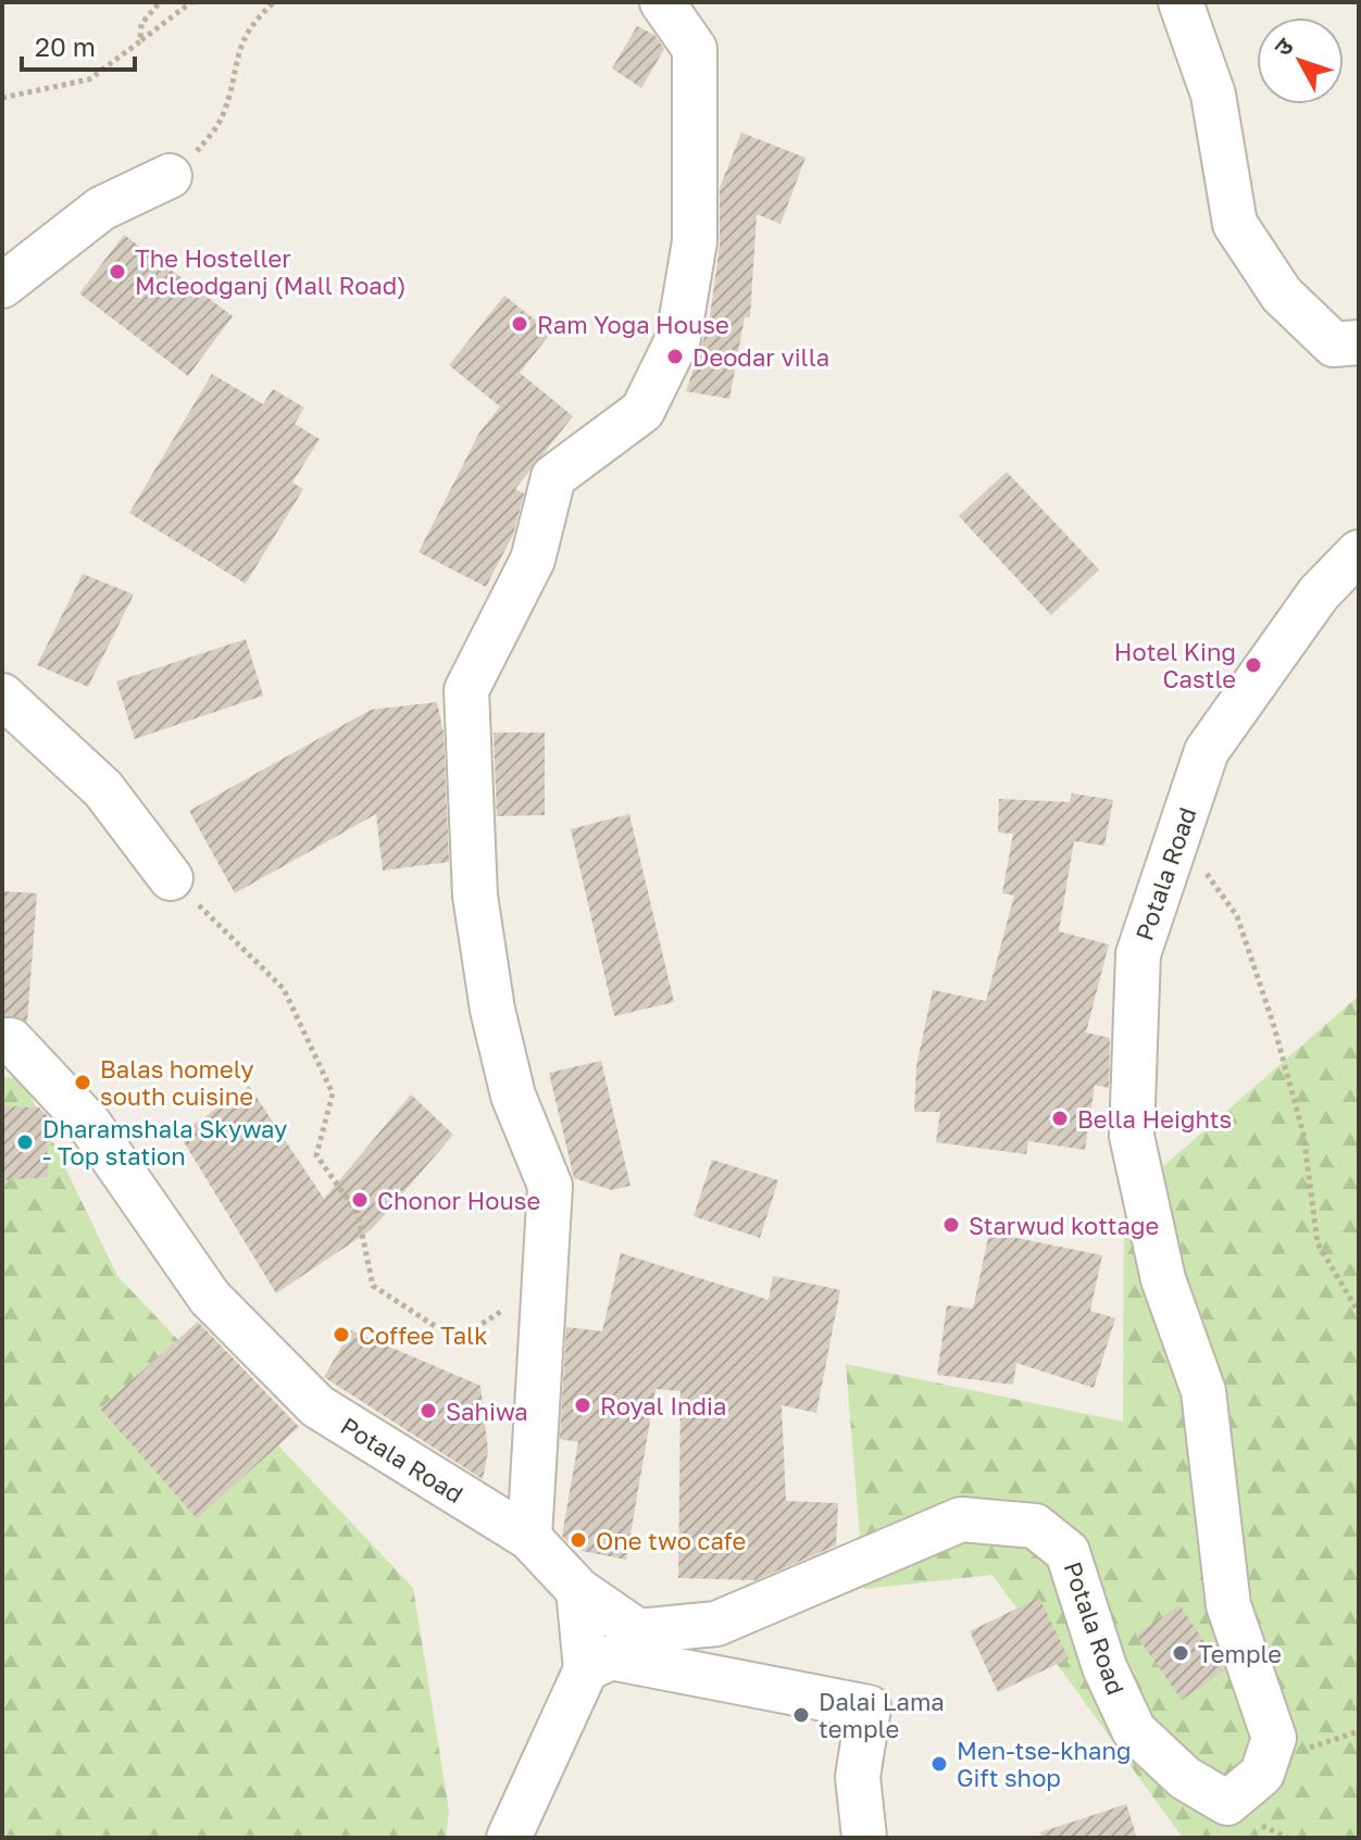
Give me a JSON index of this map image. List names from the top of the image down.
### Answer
{
  "streets": {
    "street": ["Potala Road"]
  },
  "places": [
    "The Hosteller Mcleodganj (Mall Road)",
    "Ram Yoga House",
    "Deodar villa",
    "Hotel King Castle",
    "Balas homely south cuisine",
    "Bella Heights",
    "Dharamshala Skyway - Top station",
    "Chonor House",
    "Starwud kottage",
    "Coffee Talk",
    "Royal India",
    "Sahiwa",
    "One two cafe",
    "Temple",
    "Dalai Lama temple",
    "Men-tse-khang Gift shop"
  ],
  "scale_bar": "20 m",
  "north": "top left"
}
